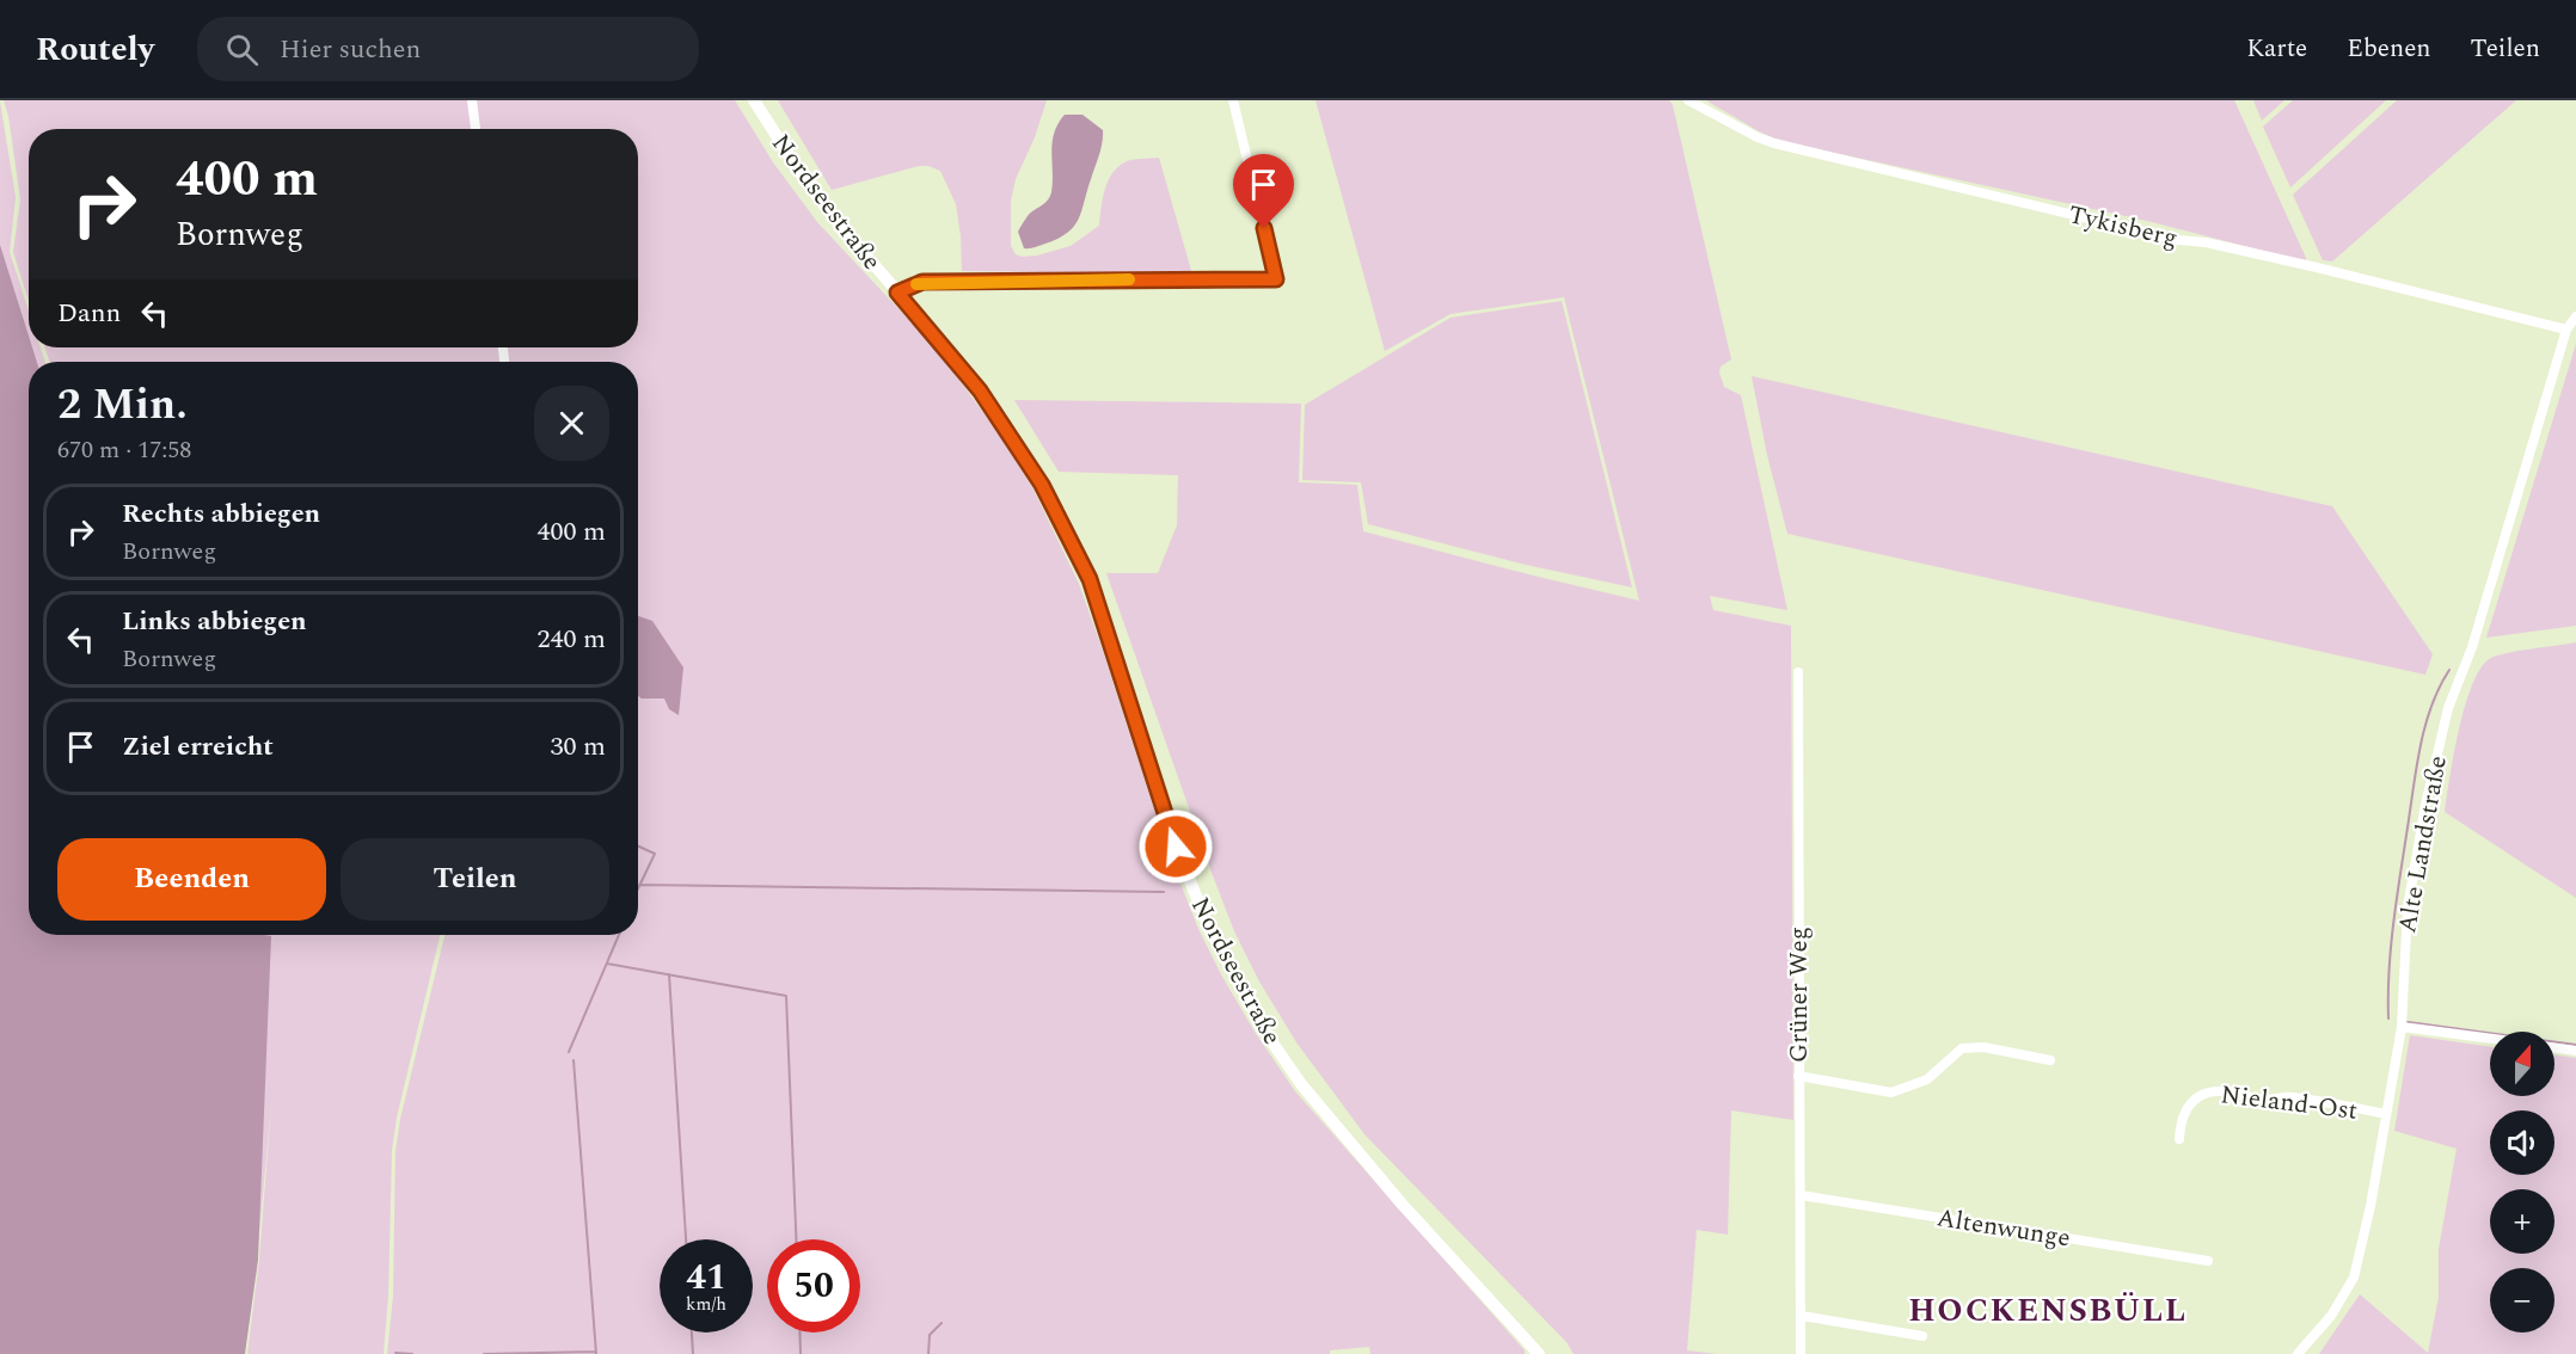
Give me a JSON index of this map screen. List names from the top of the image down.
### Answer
{
  "streets": {
    "main road": ["Nordseestraße"],
    "street": [
      "Tykisberg",
      "Alte Landstraße",
      "Grüner Weg",
      "Nieland-Ost",
      "Altenwunge"
    ]
  },
  "crossings": [
    ["Tykisberg", "Alte Landstraße"],
    ["Alte Landstraße", "Nieland-Ost"],
    ["Grüner Weg", "Altenwunge"]
  ],
  "districts": ["HOCKENSBÜLL"],
  "north": "top",
  "page": {
    "header": "Routely",
    "search": "Hier suchen",
    "nav": ["Karte", "Ebenen", "Teilen"],
    "turn": ["400 m", "Bornweg"],
    "then": "Dann",
    "heading": ["2 Min.", "670 m · 17:58"],
    "list": [
      {
        "name": "Rechts abbiegen",
        "note": "Bornweg",
        "value": "400 m"
      },
      {
        "name": "Links abbiegen",
        "note": "Bornweg",
        "value": "240 m"
      },
      {
        "name": "Ziel erreicht",
        "value": "30 m"
      }
    ],
    "buttons": ["Beenden", "Teilen"],
    "map_buttons": ["+", "−"],
    "speed": "41 km/h",
    "limit": "50"
  }
}
